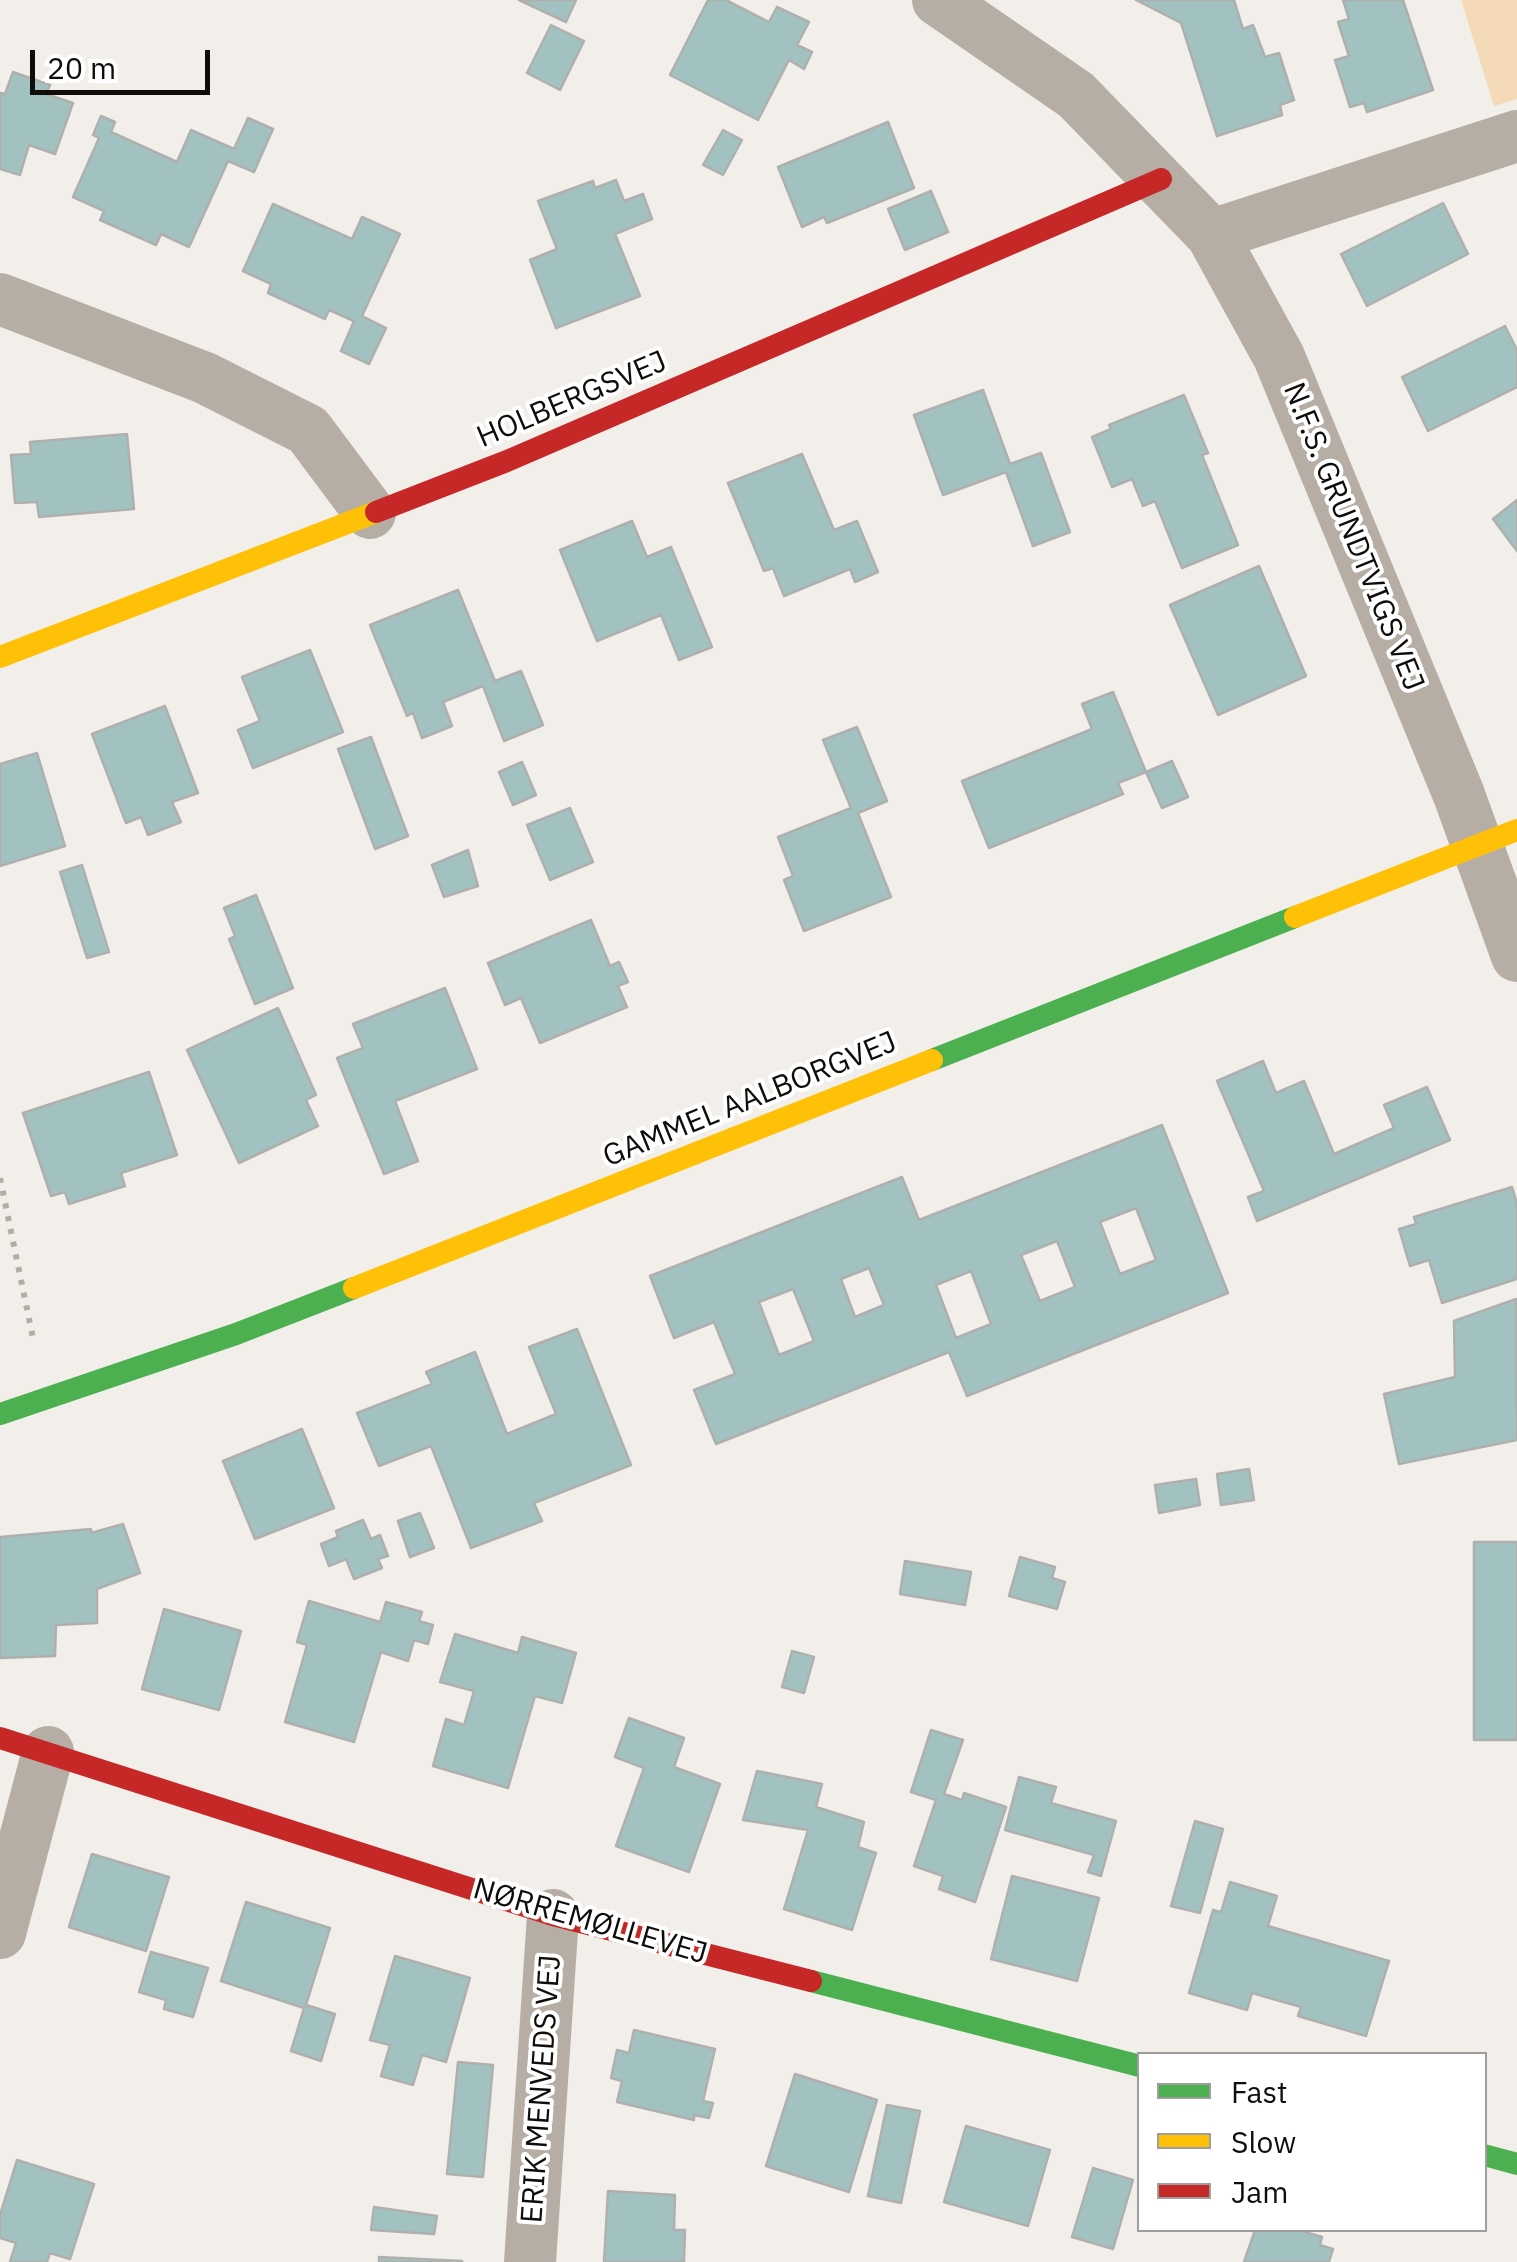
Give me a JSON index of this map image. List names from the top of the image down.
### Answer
{
  "streets": {
    "street": [
      "HOLBERGSVEJ",
      "N.F.S. GRUNDTVIGS VEJ",
      "GAMMEL AALBORGVEJ",
      "NØRREMØLLEVEJ",
      "ERIK MENVEDS VEJ"
    ]
  },
  "crossings": [
    ["HOLBERGSVEJ", "N.F.S. GRUNDTVIGS VEJ"],
    ["N.F.S. GRUNDTVIGS VEJ", "GAMMEL AALBORGVEJ"],
    ["NØRREMØLLEVEJ", "ERIK MENVEDS VEJ"]
  ],
  "legend": ["Fast", "Slow", "Jam"],
  "scale_bar": "20 m"
}
